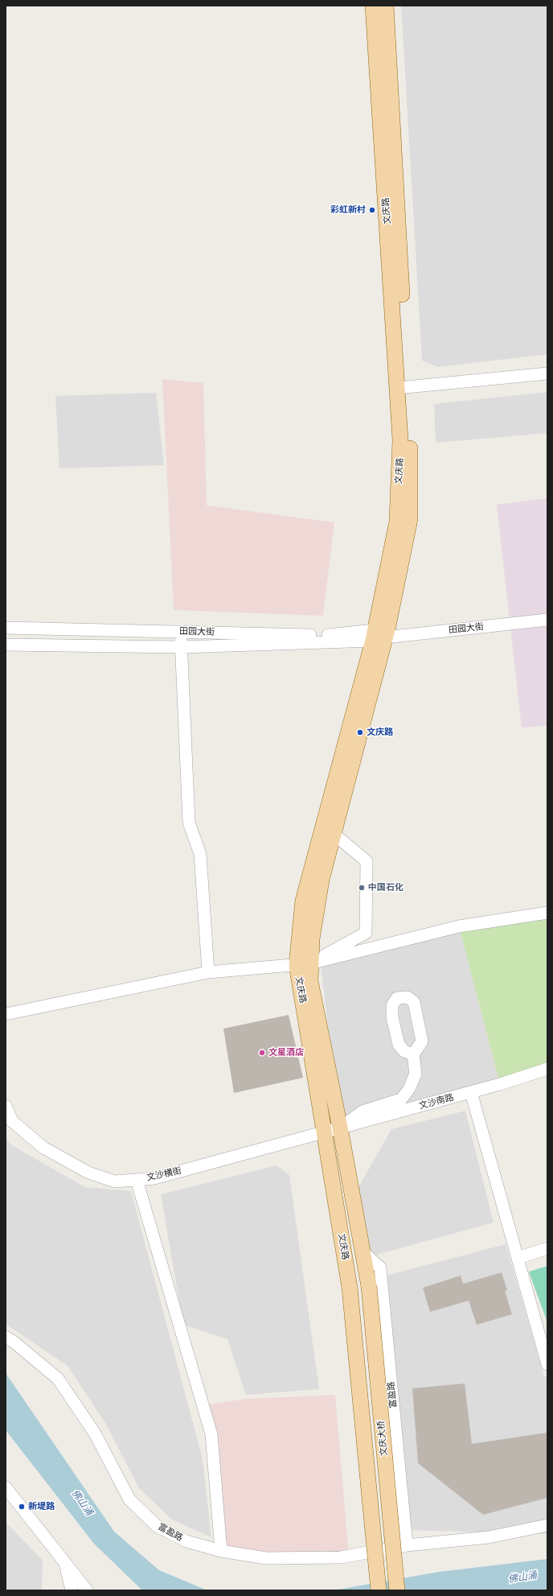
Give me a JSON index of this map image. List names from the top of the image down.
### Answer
{
  "streets": {
    "main road": ["文庆路", "文庆大桥"],
    "street": [
      "田园大街",
      "文沙南路",
      "文沙横街",
      "富盈路"
    ]
  },
  "crossings": [
    ["文庆路", "田园大街"],
    ["文庆路", "文沙南路"],
    ["文庆路", "文沙横街"],
    ["文庆路", "富盈路"],
    ["文庆路", "文庆大桥"],
    ["文沙南路", "文沙横街"]
  ],
  "water": ["佛山涌"],
  "places": [
    "彩虹新村",
    "文庆路",
    "中国石化",
    "文星酒店",
    "新堤路"
  ]
}
